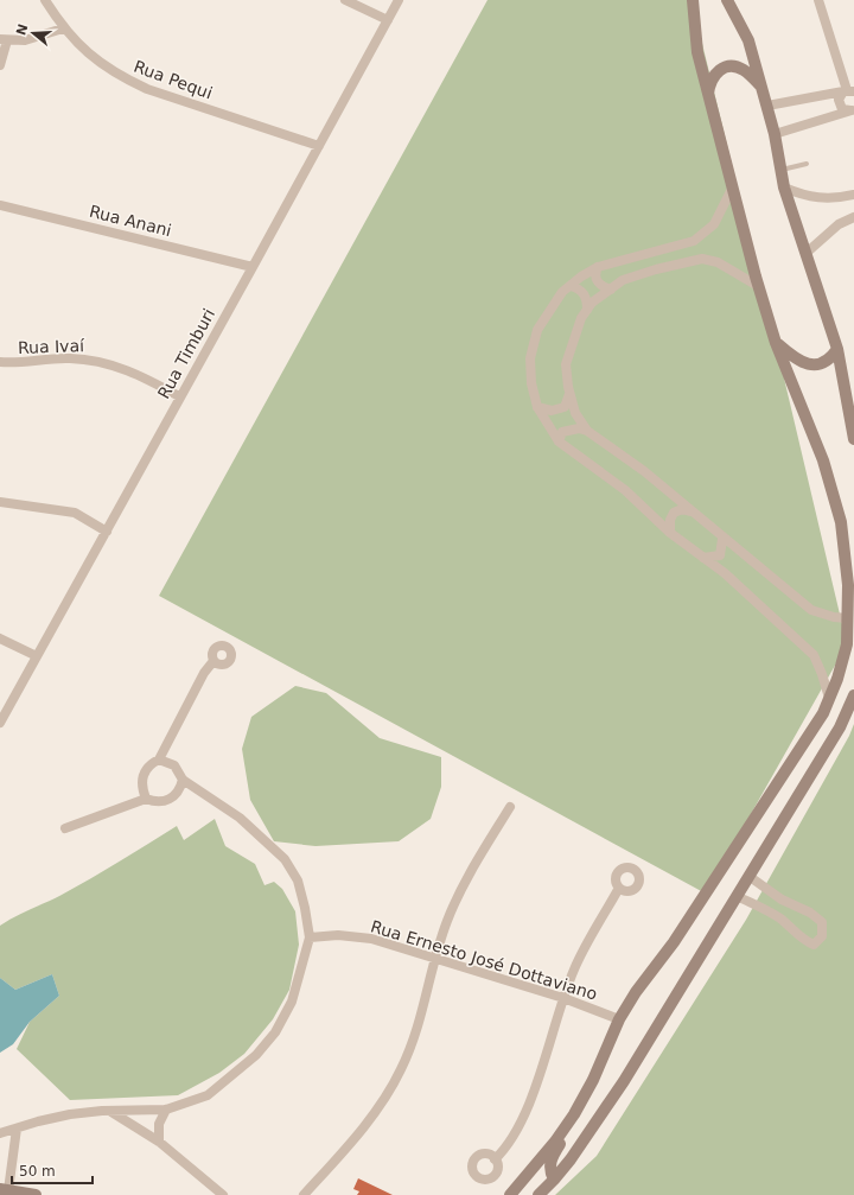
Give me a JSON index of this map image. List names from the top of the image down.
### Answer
{
  "streets": {
    "street": [
      "Rua Pequi",
      "Rua Anani",
      "Rua Ivaí",
      "Rua Timburi",
      "Rua Ernesto José Dottaviano"
    ]
  },
  "crossings": [
    ["Rua Pequi", "Rua Timburi"],
    ["Rua Anani", "Rua Timburi"],
    ["Rua Ivaí", "Rua Timburi"]
  ],
  "scale_bar": "50 m",
  "north": "left"
}
